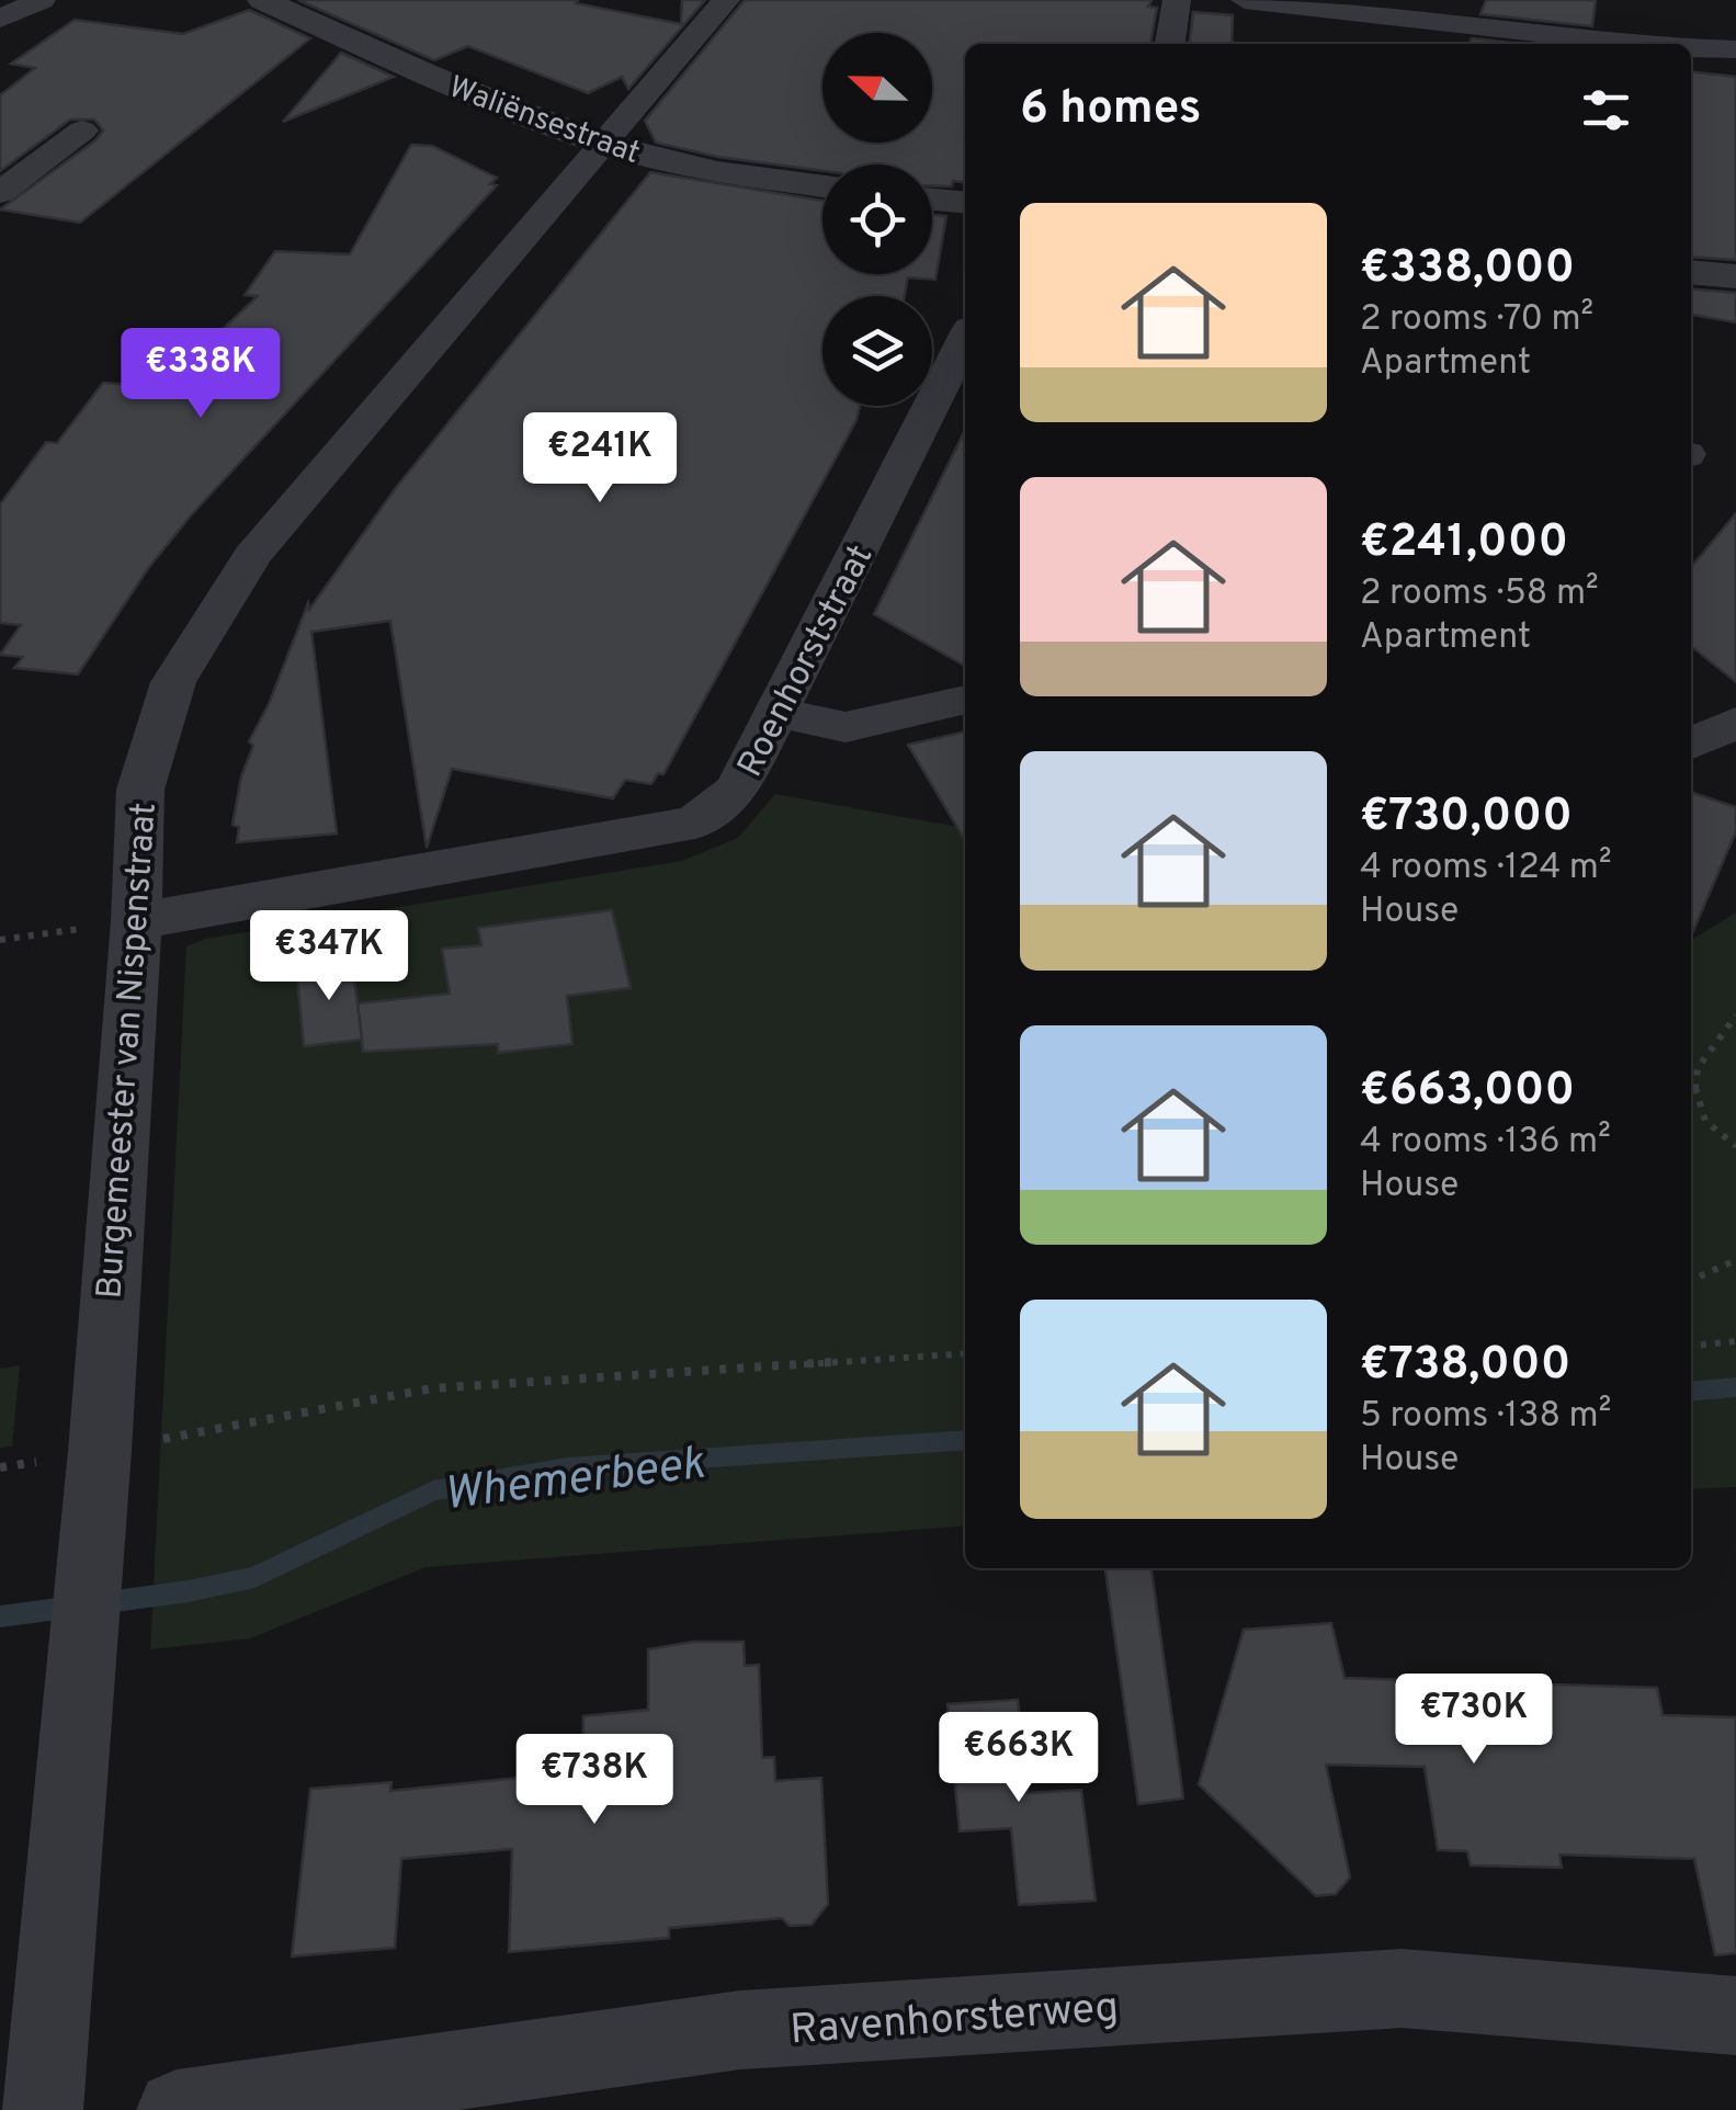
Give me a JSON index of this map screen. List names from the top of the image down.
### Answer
{
  "streets": {
    "street": [
      "Waliënsestraat",
      "Roenhorststraat",
      "Burgemeester van Nispenstraat",
      "Ravenhorsterweg"
    ]
  },
  "crossings": [
    ["Waliënsestraat", "Burgemeester van Nispenstraat"],
    ["Roenhorststraat", "Burgemeester van Nispenstraat"]
  ],
  "water": ["Whemerbeek"],
  "north": "left",
  "page": {
    "heading": "6 homes",
    "list": [
      {
        "name": "€338,000",
        "note": "2 rooms · 70 m² · Apartment"
      },
      {
        "name": "€241,000",
        "note": "2 rooms · 58 m² · Apartment"
      },
      {
        "name": "€730,000",
        "note": "4 rooms · 124 m² · House"
      },
      {
        "name": "€663,000",
        "note": "4 rooms · 136 m² · House"
      },
      {
        "name": "€738,000",
        "note": "5 rooms · 138 m² · House"
      }
    ],
    "price": [
      "€338K",
      "€241K",
      "€347K",
      "€730K",
      "€663K",
      "€738K"
    ]
  }
}
